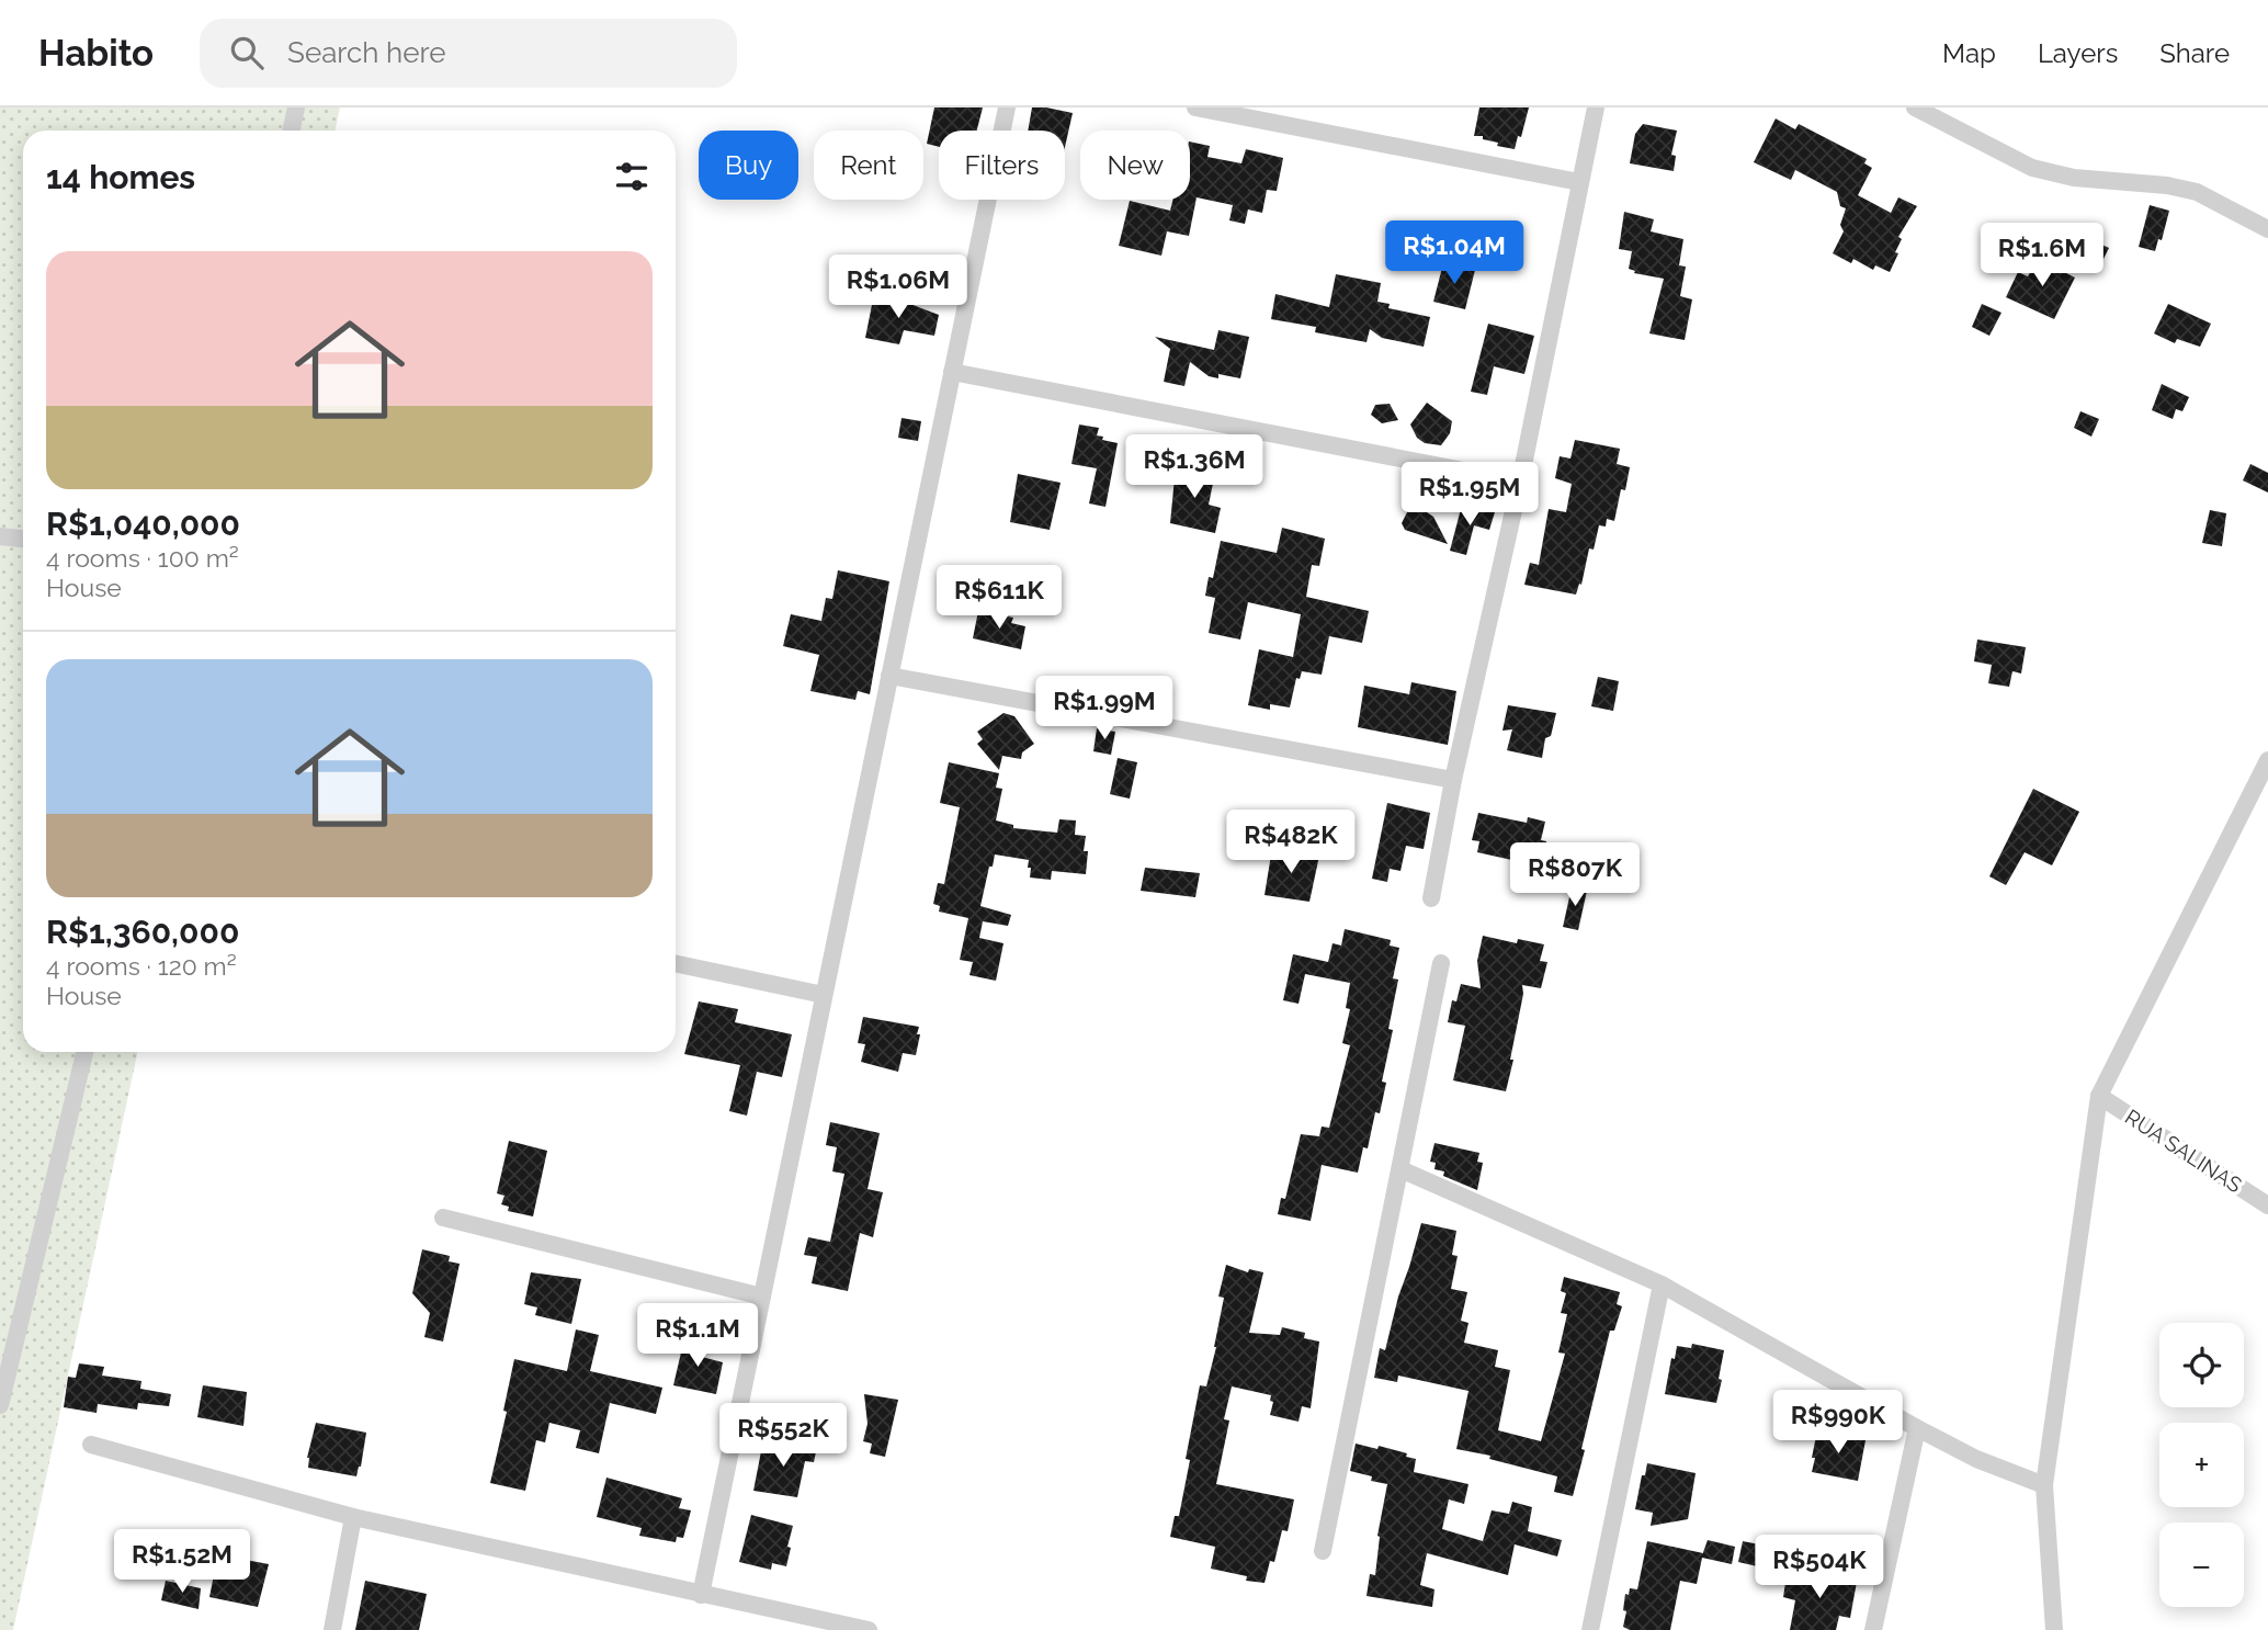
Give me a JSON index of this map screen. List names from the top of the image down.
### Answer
{
  "streets": {
    "street": ["RUA SALINAS"]
  },
  "page": {
    "header": "Habito",
    "search": "Search here",
    "nav": ["Map", "Layers", "Share"],
    "chip": [
      "Buy",
      "Rent",
      "Filters",
      "New"
    ],
    "heading": "14 homes",
    "price": [
      "R$1.04M",
      "R$1.6M",
      "R$1.06M",
      "R$1.36M",
      "R$1.95M",
      "R$611K",
      "R$1.99M",
      "R$482K",
      "R$807K",
      "R$1.1M",
      "R$990K",
      "R$552K",
      "R$1.52M",
      "R$504K"
    ],
    "list": [
      {
        "name": "R$1,040,000",
        "note": "4 rooms · 100 m² · House"
      },
      {
        "name": "R$1,360,000",
        "note": "4 rooms · 120 m² · House"
      }
    ],
    "map_buttons": ["+", "−"]
  }
}
